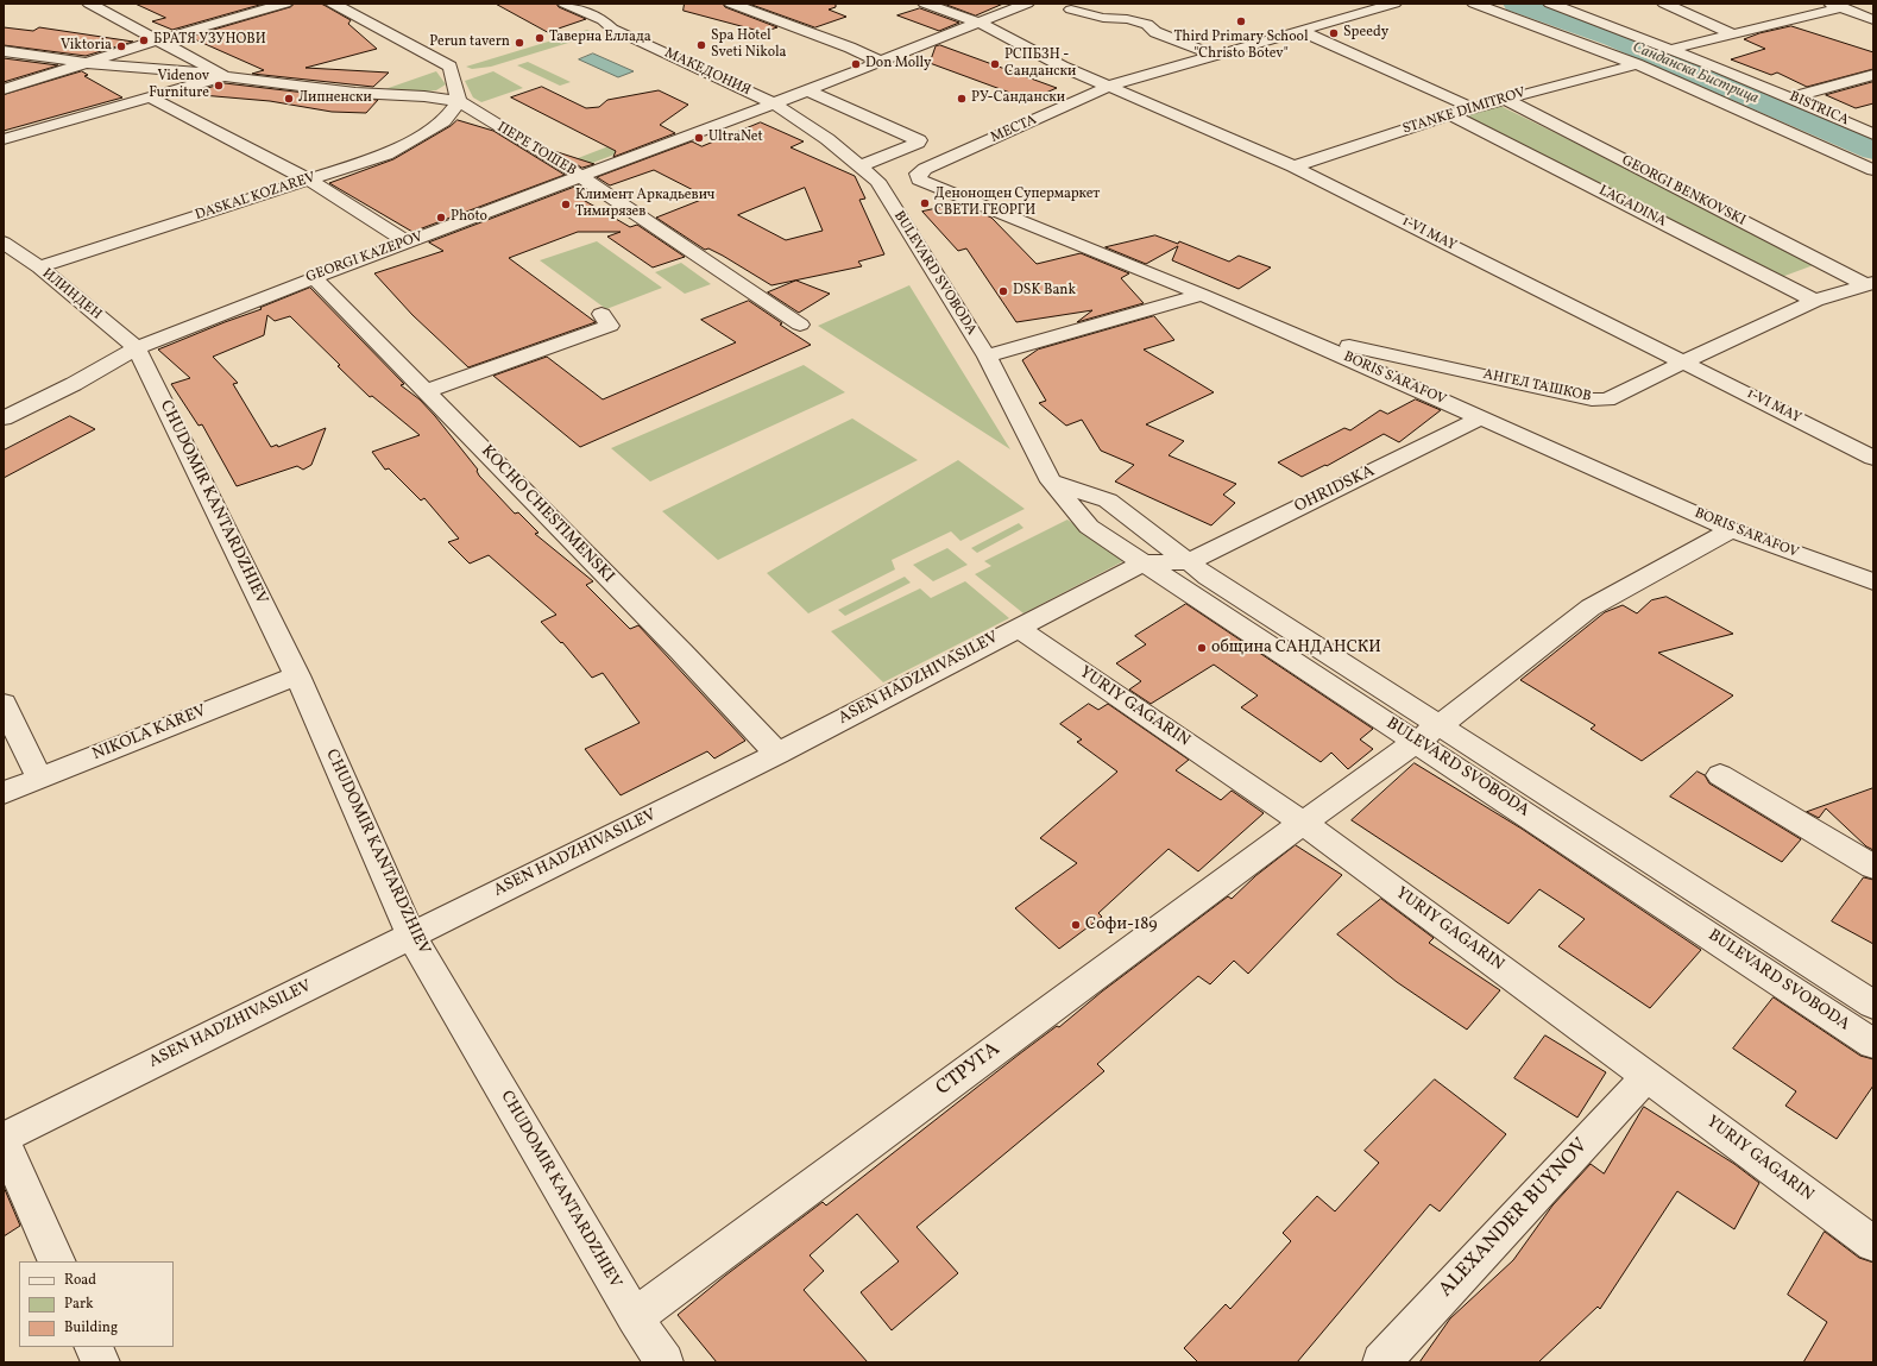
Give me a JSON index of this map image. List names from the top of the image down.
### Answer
{
  "streets": {
    "street": [
      "МАКЕДОНИЯ",
      "BISTRICA",
      "STANKE DIMITROV",
      "МЕСТА",
      "ПЕРЕ ТОШЕВ",
      "GEORGI BENKOVSKI",
      "DASKAL KOZAREV",
      "LAGADINA",
      "1-VI MAY",
      "GEORGI KAZEPOV",
      "BULEVARD SVOBODA",
      "ИЛИНДЕН",
      "BORIS SARAFOV",
      "АНГЕЛ ТАШКОВ",
      "OHRIDSKA",
      "CHUDOMIR KANTARDZHIEV",
      "KOCHO CHESTIMENSKI",
      "ASEN HADZHIVASILEV",
      "YURIY GAGARIN",
      "NIKOLA KAREV",
      "СТРУГА",
      "ALEXANDER BUYNOV"
    ]
  },
  "crossings": [
    ["МАКЕДОНИЯ", "GEORGI KAZEPOV"],
    ["МАКЕДОНИЯ", "BULEVARD SVOBODA"],
    ["STANKE DIMITROV", "GEORGI BENKOVSKI"],
    ["STANKE DIMITROV", "LAGADINA"],
    ["STANKE DIMITROV", "1-VI MAY"],
    ["МЕСТА", "1-VI MAY"],
    ["МЕСТА", "BORIS SARAFOV"],
    ["ПЕРЕ ТОШЕВ", "DASKAL KOZAREV"],
    ["ПЕРЕ ТОШЕВ", "GEORGI KAZEPOV"],
    ["GEORGI BENKOVSKI", "АНГЕЛ ТАШКОВ"],
    ["DASKAL KOZAREV", "ИЛИНДЕН"],
    ["LAGADINA", "АНГЕЛ ТАШКОВ"],
    ["1-VI MAY", "GEORGI KAZEPOV"],
    ["1-VI MAY", "АНГЕЛ ТАШКОВ"],
    ["GEORGI KAZEPOV", "BULEVARD SVOBODA"],
    ["GEORGI KAZEPOV", "ИЛИНДЕН"],
    ["GEORGI KAZEPOV", "CHUDOMIR KANTARDZHIEV"],
    ["GEORGI KAZEPOV", "KOCHO CHESTIMENSKI"],
    ["BULEVARD SVOBODA", "OHRIDSKA"],
    ["BULEVARD SVOBODA", "ASEN HADZHIVASILEV"],
    ["BULEVARD SVOBODA", "СТРУГА"],
    ["ИЛИНДЕН", "CHUDOMIR KANTARDZHIEV"],
    ["BORIS SARAFOV", "АНГЕЛ ТАШКОВ"],
    ["BORIS SARAFOV", "OHRIDSKA"],
    ["BORIS SARAFOV", "СТРУГА"],
    ["CHUDOMIR KANTARDZHIEV", "ASEN HADZHIVASILEV"],
    ["CHUDOMIR KANTARDZHIEV", "NIKOLA KAREV"],
    ["CHUDOMIR KANTARDZHIEV", "СТРУГА"],
    ["KOCHO CHESTIMENSKI", "ASEN HADZHIVASILEV"],
    ["ASEN HADZHIVASILEV", "YURIY GAGARIN"],
    ["YURIY GAGARIN", "СТРУГА"],
    ["YURIY GAGARIN", "ALEXANDER BUYNOV"]
  ],
  "water": ["Санданска Бистрица"],
  "places": [
    "Third Primary School \"Christo Botev\"",
    "Speedy",
    "Таверна Еллада",
    "БРАТЯ УЗУНОВИ",
    "Perun tavern",
    "Spa Hotel Sveti Nikola",
    "Viktoria",
    "Don Molly",
    "РСПБЗН - Сандански",
    "Videnov Furniture",
    "Липненски",
    "РУ-Сандански",
    "UltraNet",
    "Денонощен Супермаркет СВЕТИ ГЕОРГИ",
    "Климент Аркадьевич Тимирязев",
    "Photo",
    "DSK Bank",
    "община САНДАНСКИ",
    "Софи-189"
  ],
  "legend": ["Road", "Park", "Building"]
}
